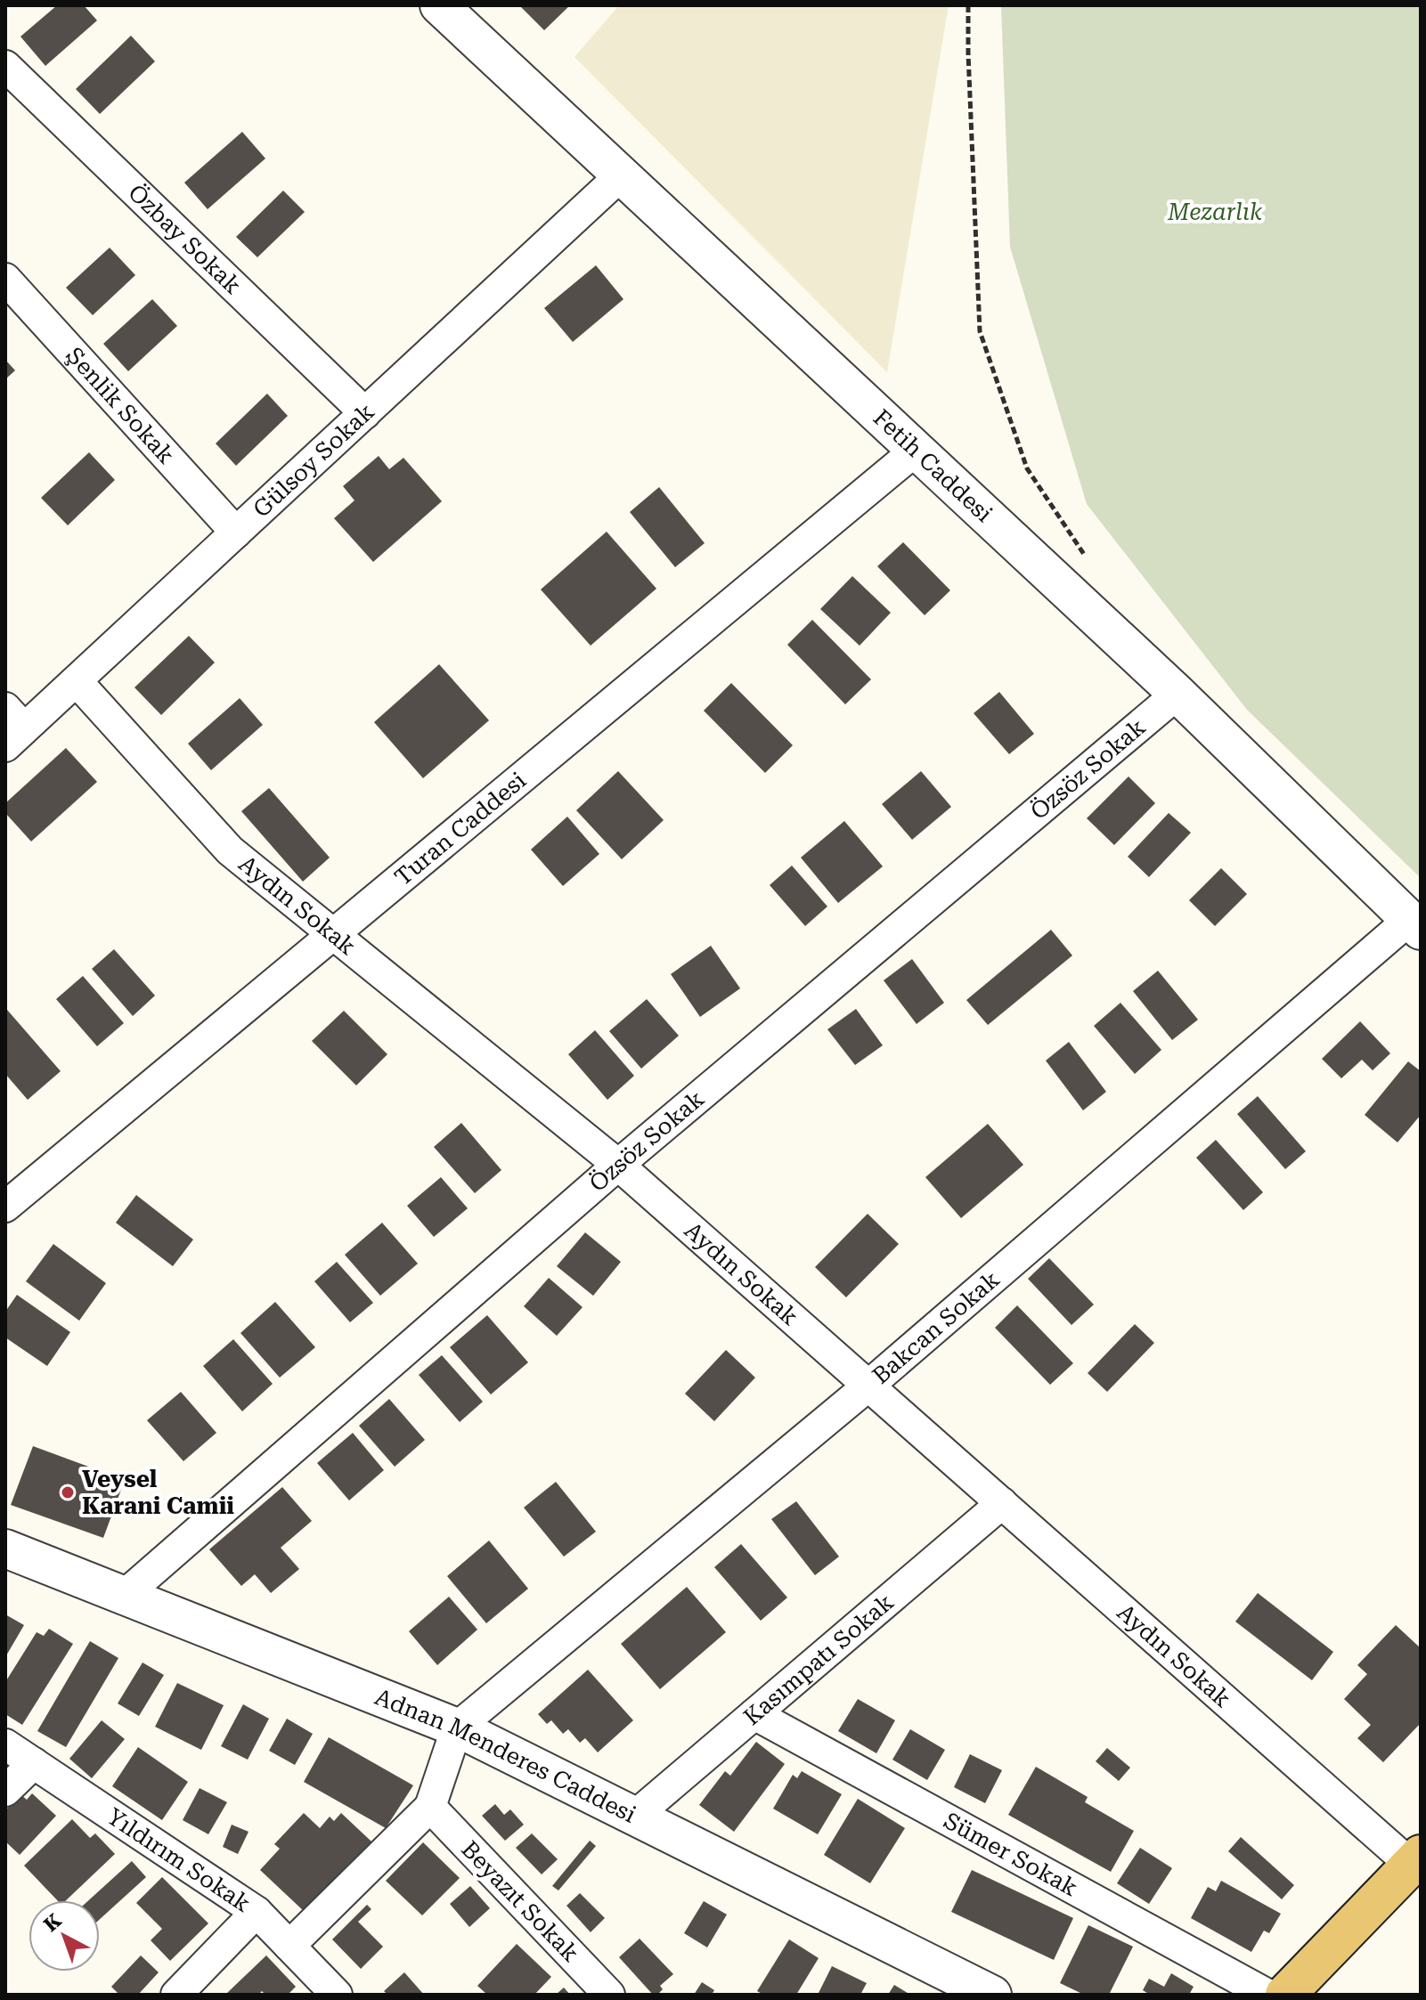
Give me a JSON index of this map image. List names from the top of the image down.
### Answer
{
  "streets": {
    "street": [
      "Özbay Sokak",
      "Şenlik Sokak",
      "Gülsoy Sokak",
      "Fetih Caddesi",
      "Özsöz Sokak",
      "Turan Caddesi",
      "Aydın Sokak",
      "Bakcan Sokak",
      "Kasımpatı Sokak",
      "Adnan Menderes Caddesi",
      "Sümer Sokak",
      "Yıldırım Sokak",
      "Beyazıt Sokak"
    ]
  },
  "crossings": [
    ["Özbay Sokak", "Gülsoy Sokak"],
    ["Şenlik Sokak", "Gülsoy Sokak"],
    ["Gülsoy Sokak", "Fetih Caddesi"],
    ["Gülsoy Sokak", "Aydın Sokak"],
    ["Fetih Caddesi", "Özsöz Sokak"],
    ["Fetih Caddesi", "Turan Caddesi"],
    ["Fetih Caddesi", "Bakcan Sokak"],
    ["Özsöz Sokak", "Aydın Sokak"],
    ["Özsöz Sokak", "Adnan Menderes Caddesi"],
    ["Turan Caddesi", "Aydın Sokak"],
    ["Aydın Sokak", "Bakcan Sokak"],
    ["Aydın Sokak", "Kasımpatı Sokak"],
    ["Bakcan Sokak", "Adnan Menderes Caddesi"],
    ["Kasımpatı Sokak", "Adnan Menderes Caddesi"],
    ["Kasımpatı Sokak", "Sümer Sokak"]
  ],
  "parks": ["Mezarlık"],
  "places": ["Veysel Karani Camii"],
  "north": "top left"
}
